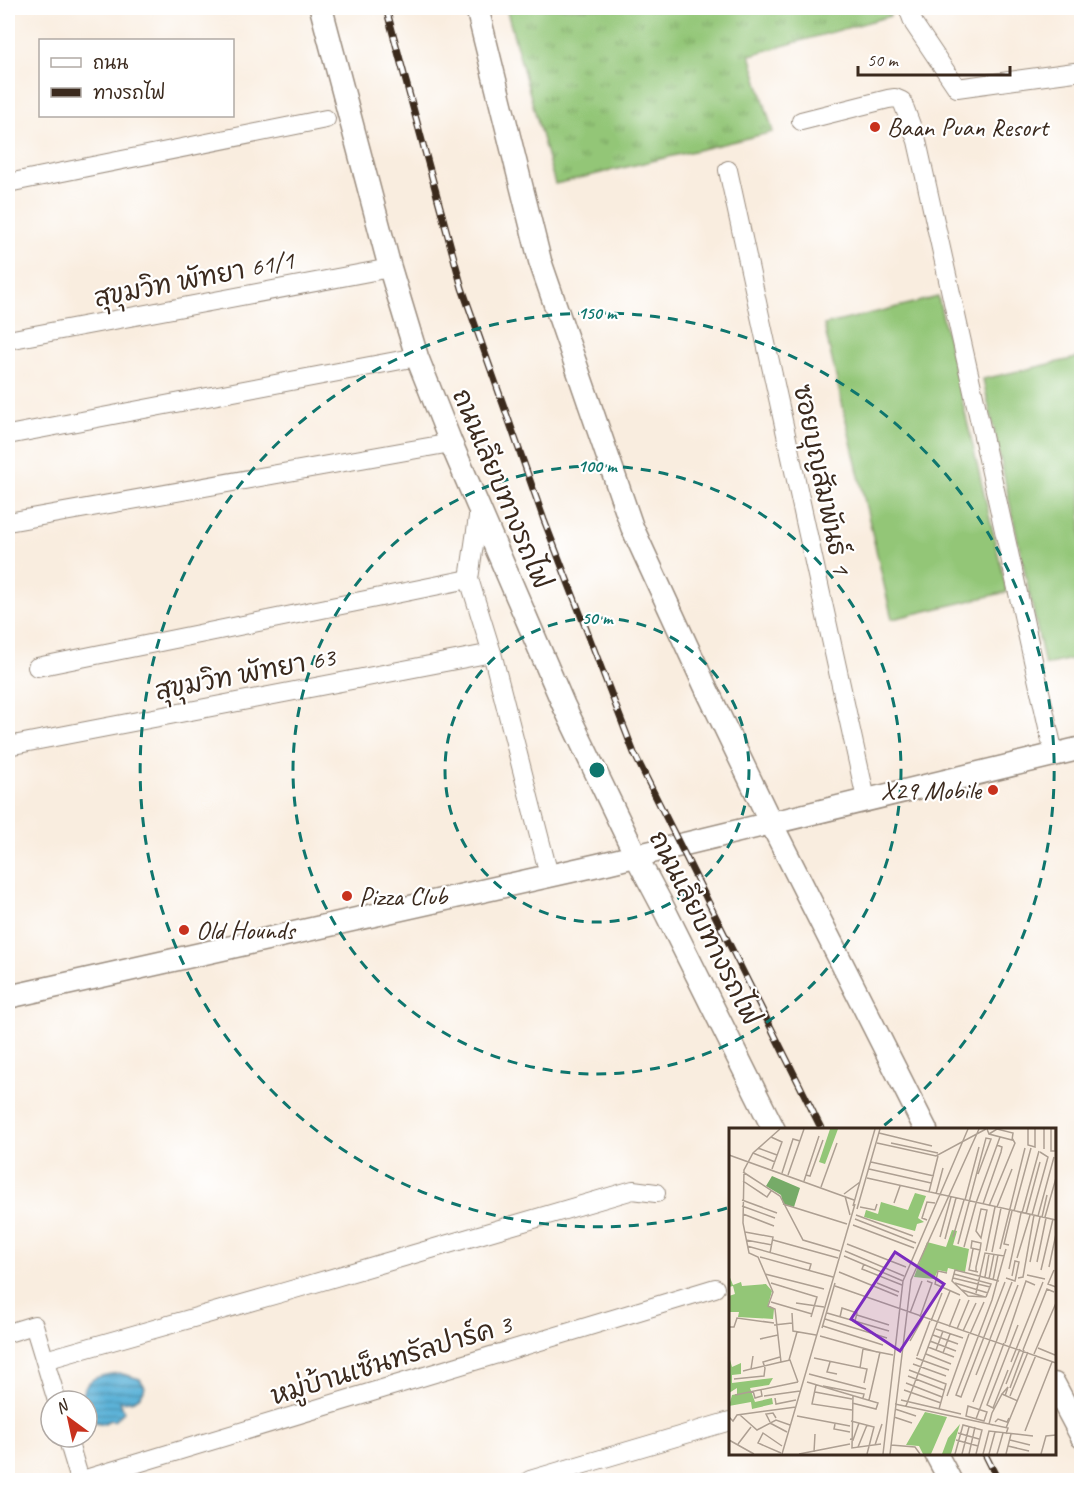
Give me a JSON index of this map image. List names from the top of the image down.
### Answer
{
  "streets": {
    "street": [
      "สุขุมวิท พัทยา 61/1",
      "ซอยบุญสัมพันธ์ 1",
      "ถนนเลียบทางรถไฟ",
      "สุขุมวิท พัทยา 63",
      "หมู่บ้านเซ็นทรัลปาร์ค 3"
    ]
  },
  "crossings": [
    ["สุขุมวิท พัทยา 61/1", "ถนนเลียบทางรถไฟ"]
  ],
  "places": [
    "Baan Puan Resort",
    "X29 Mobile",
    "Pizza Club",
    "Old Hounds"
  ],
  "legend": ["ถนน", "ทางรถไฟ"],
  "scale_bar": "50 m",
  "north": "top left",
  "rings": ["150 m", "100 m", "50 m"]
}
